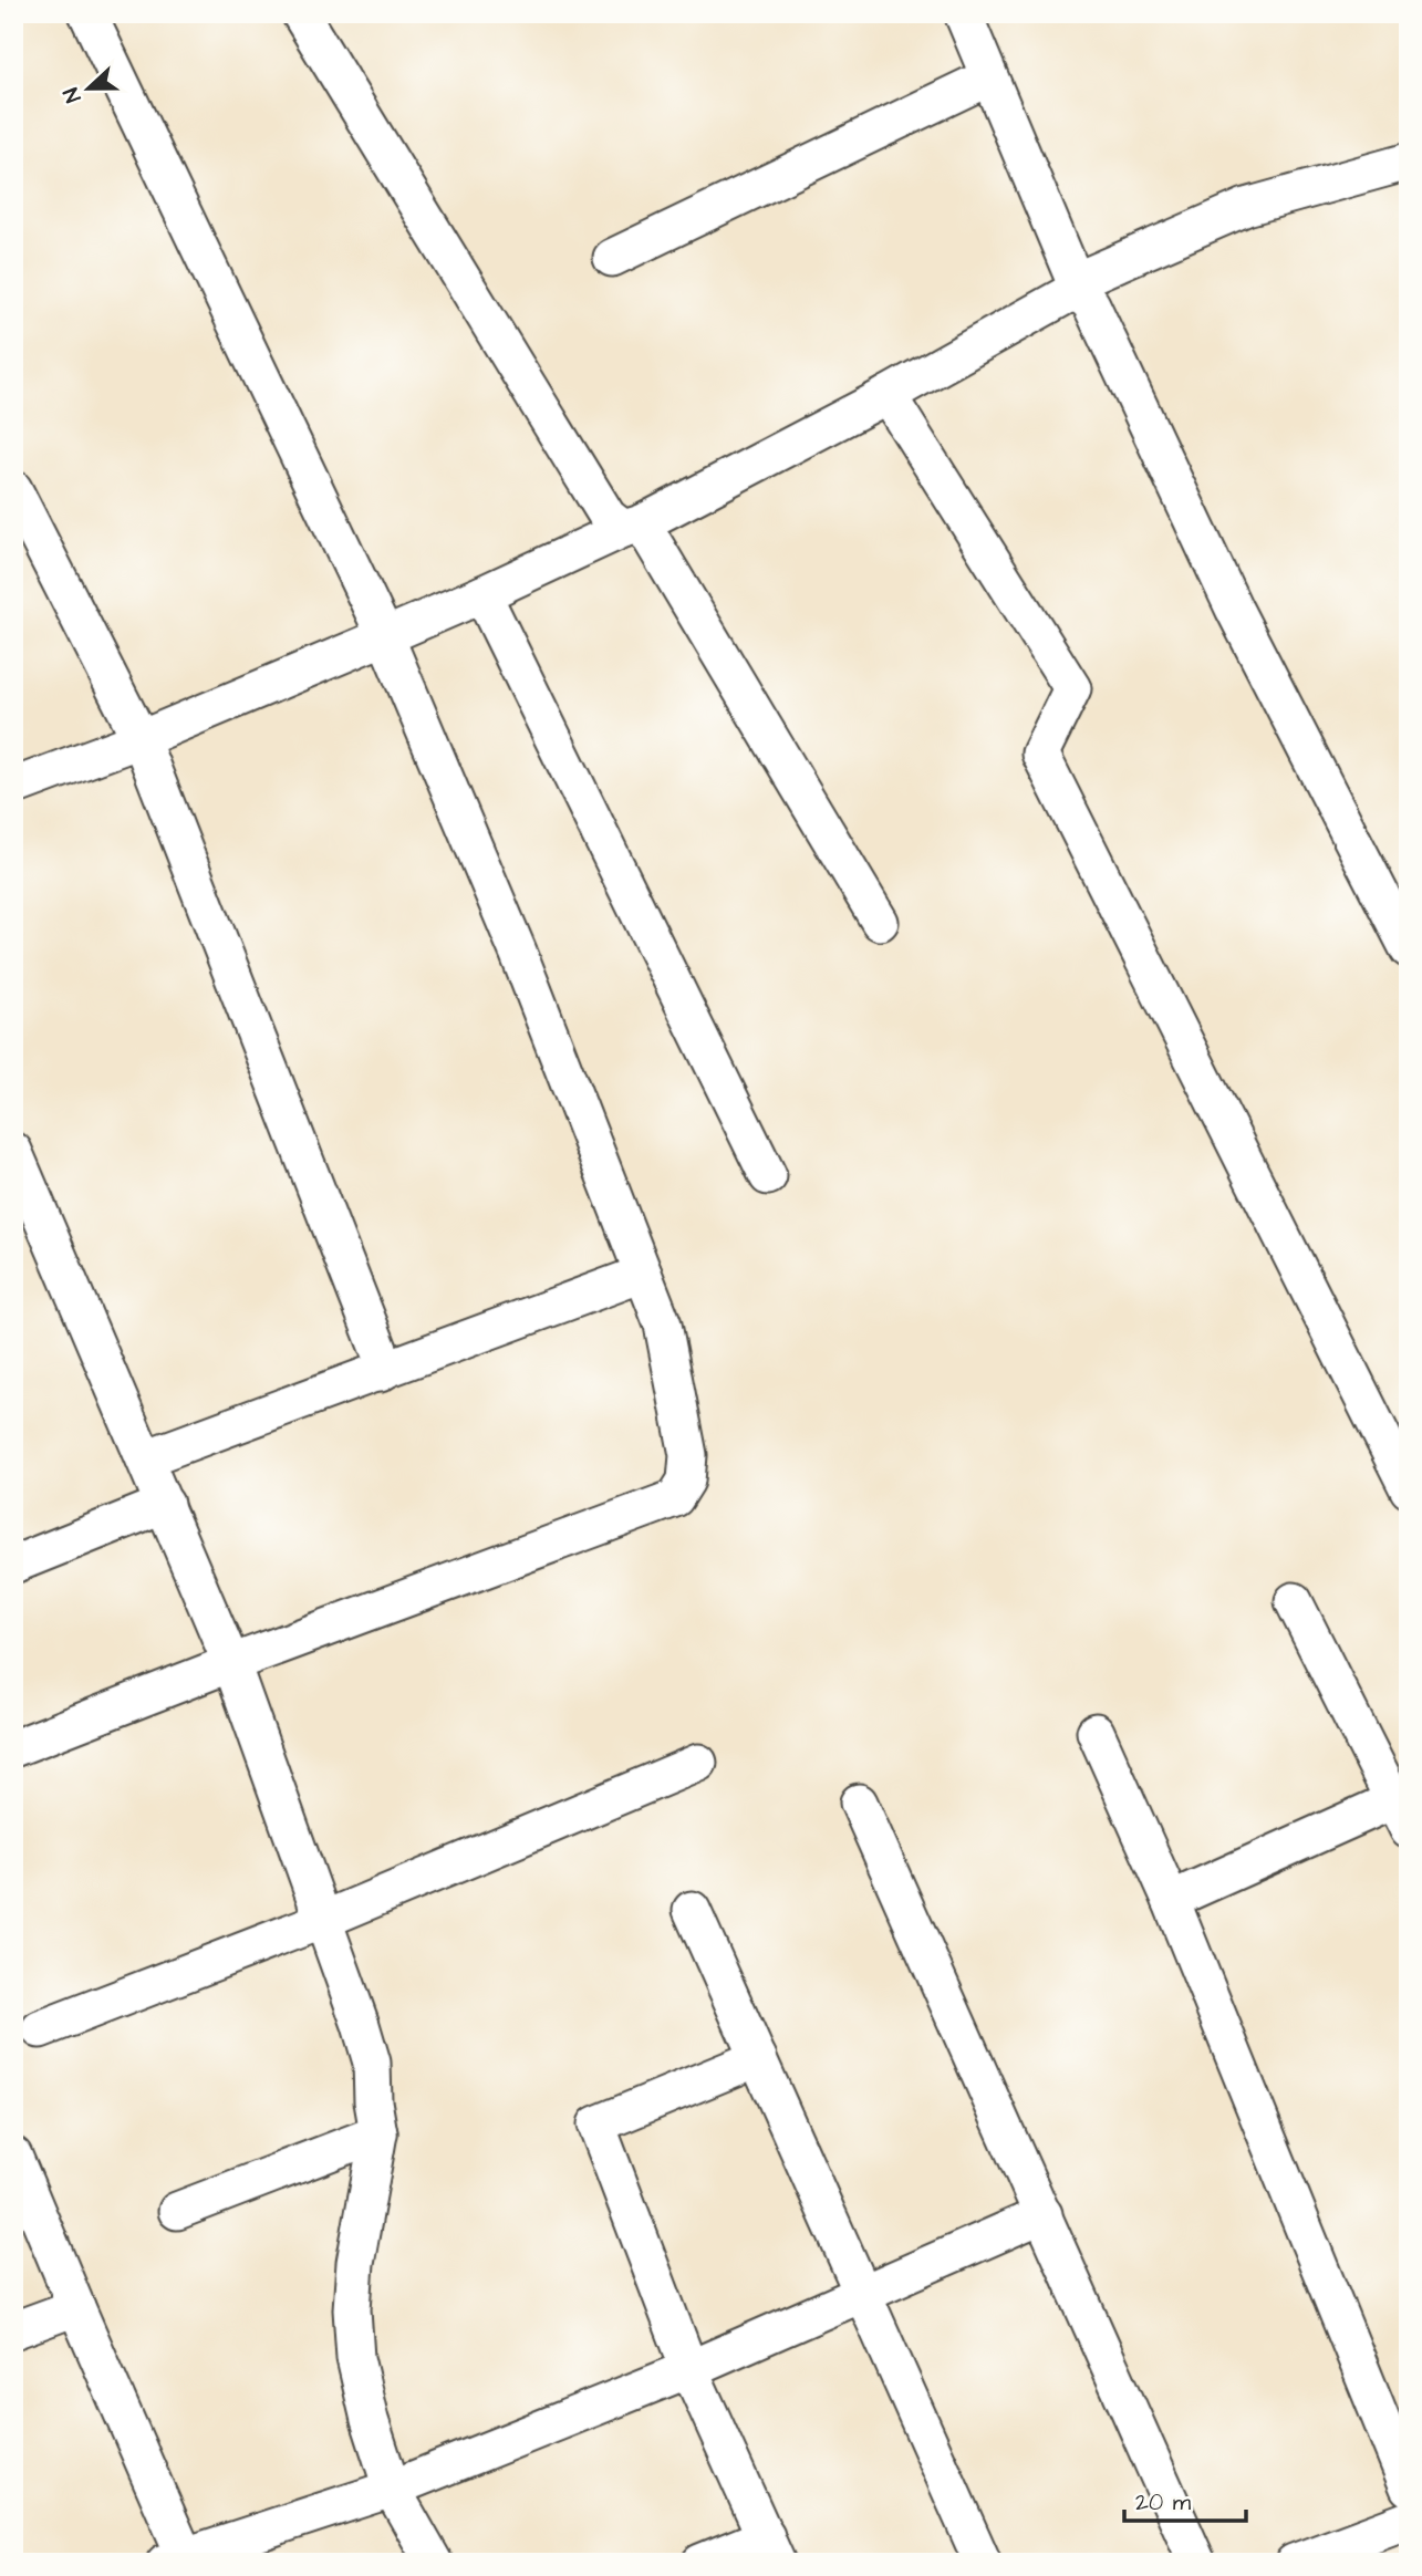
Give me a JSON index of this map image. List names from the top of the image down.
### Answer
{
  "scale_bar": "20 m",
  "north": "left"
}
